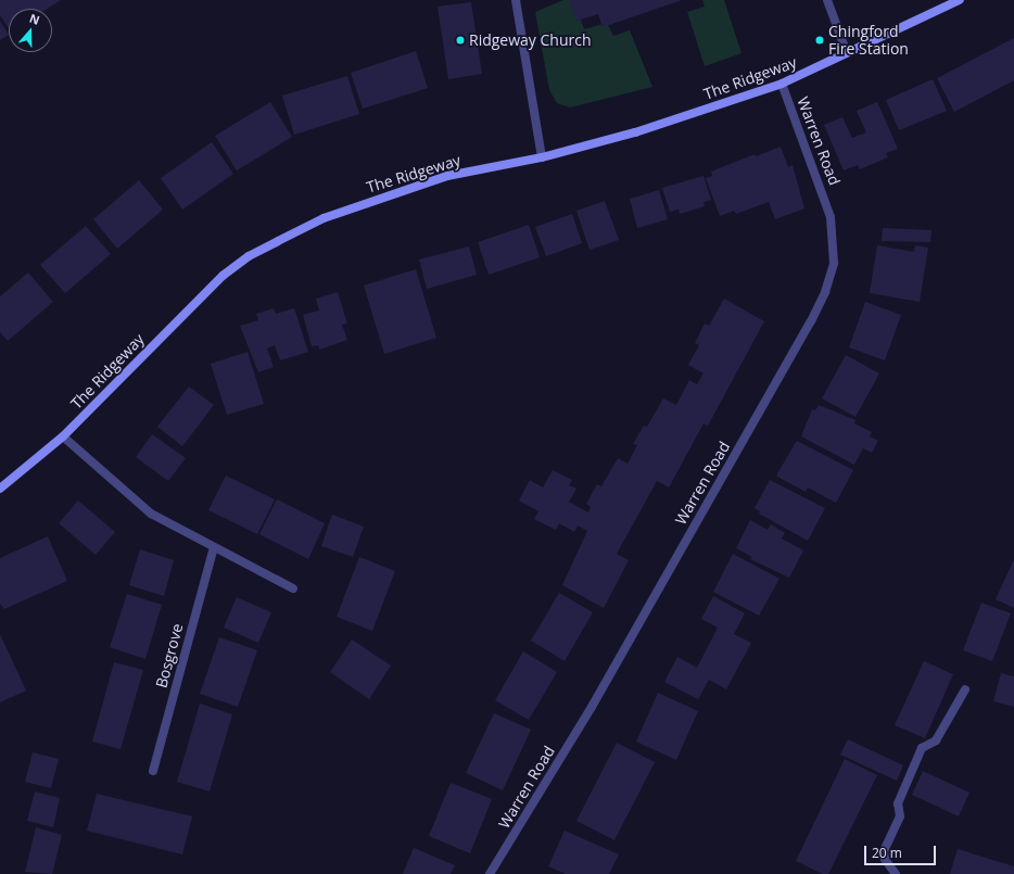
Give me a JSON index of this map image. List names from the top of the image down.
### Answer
{
  "streets": {
    "main road": ["The Ridgeway"],
    "street": ["Warren Road", "Bosgrove"]
  },
  "crossings": [
    ["The Ridgeway", "Warren Road"]
  ],
  "places": ["Ridgeway Church", "Chingford Fire Station"],
  "scale_bar": "20 m",
  "north": "top"
}
